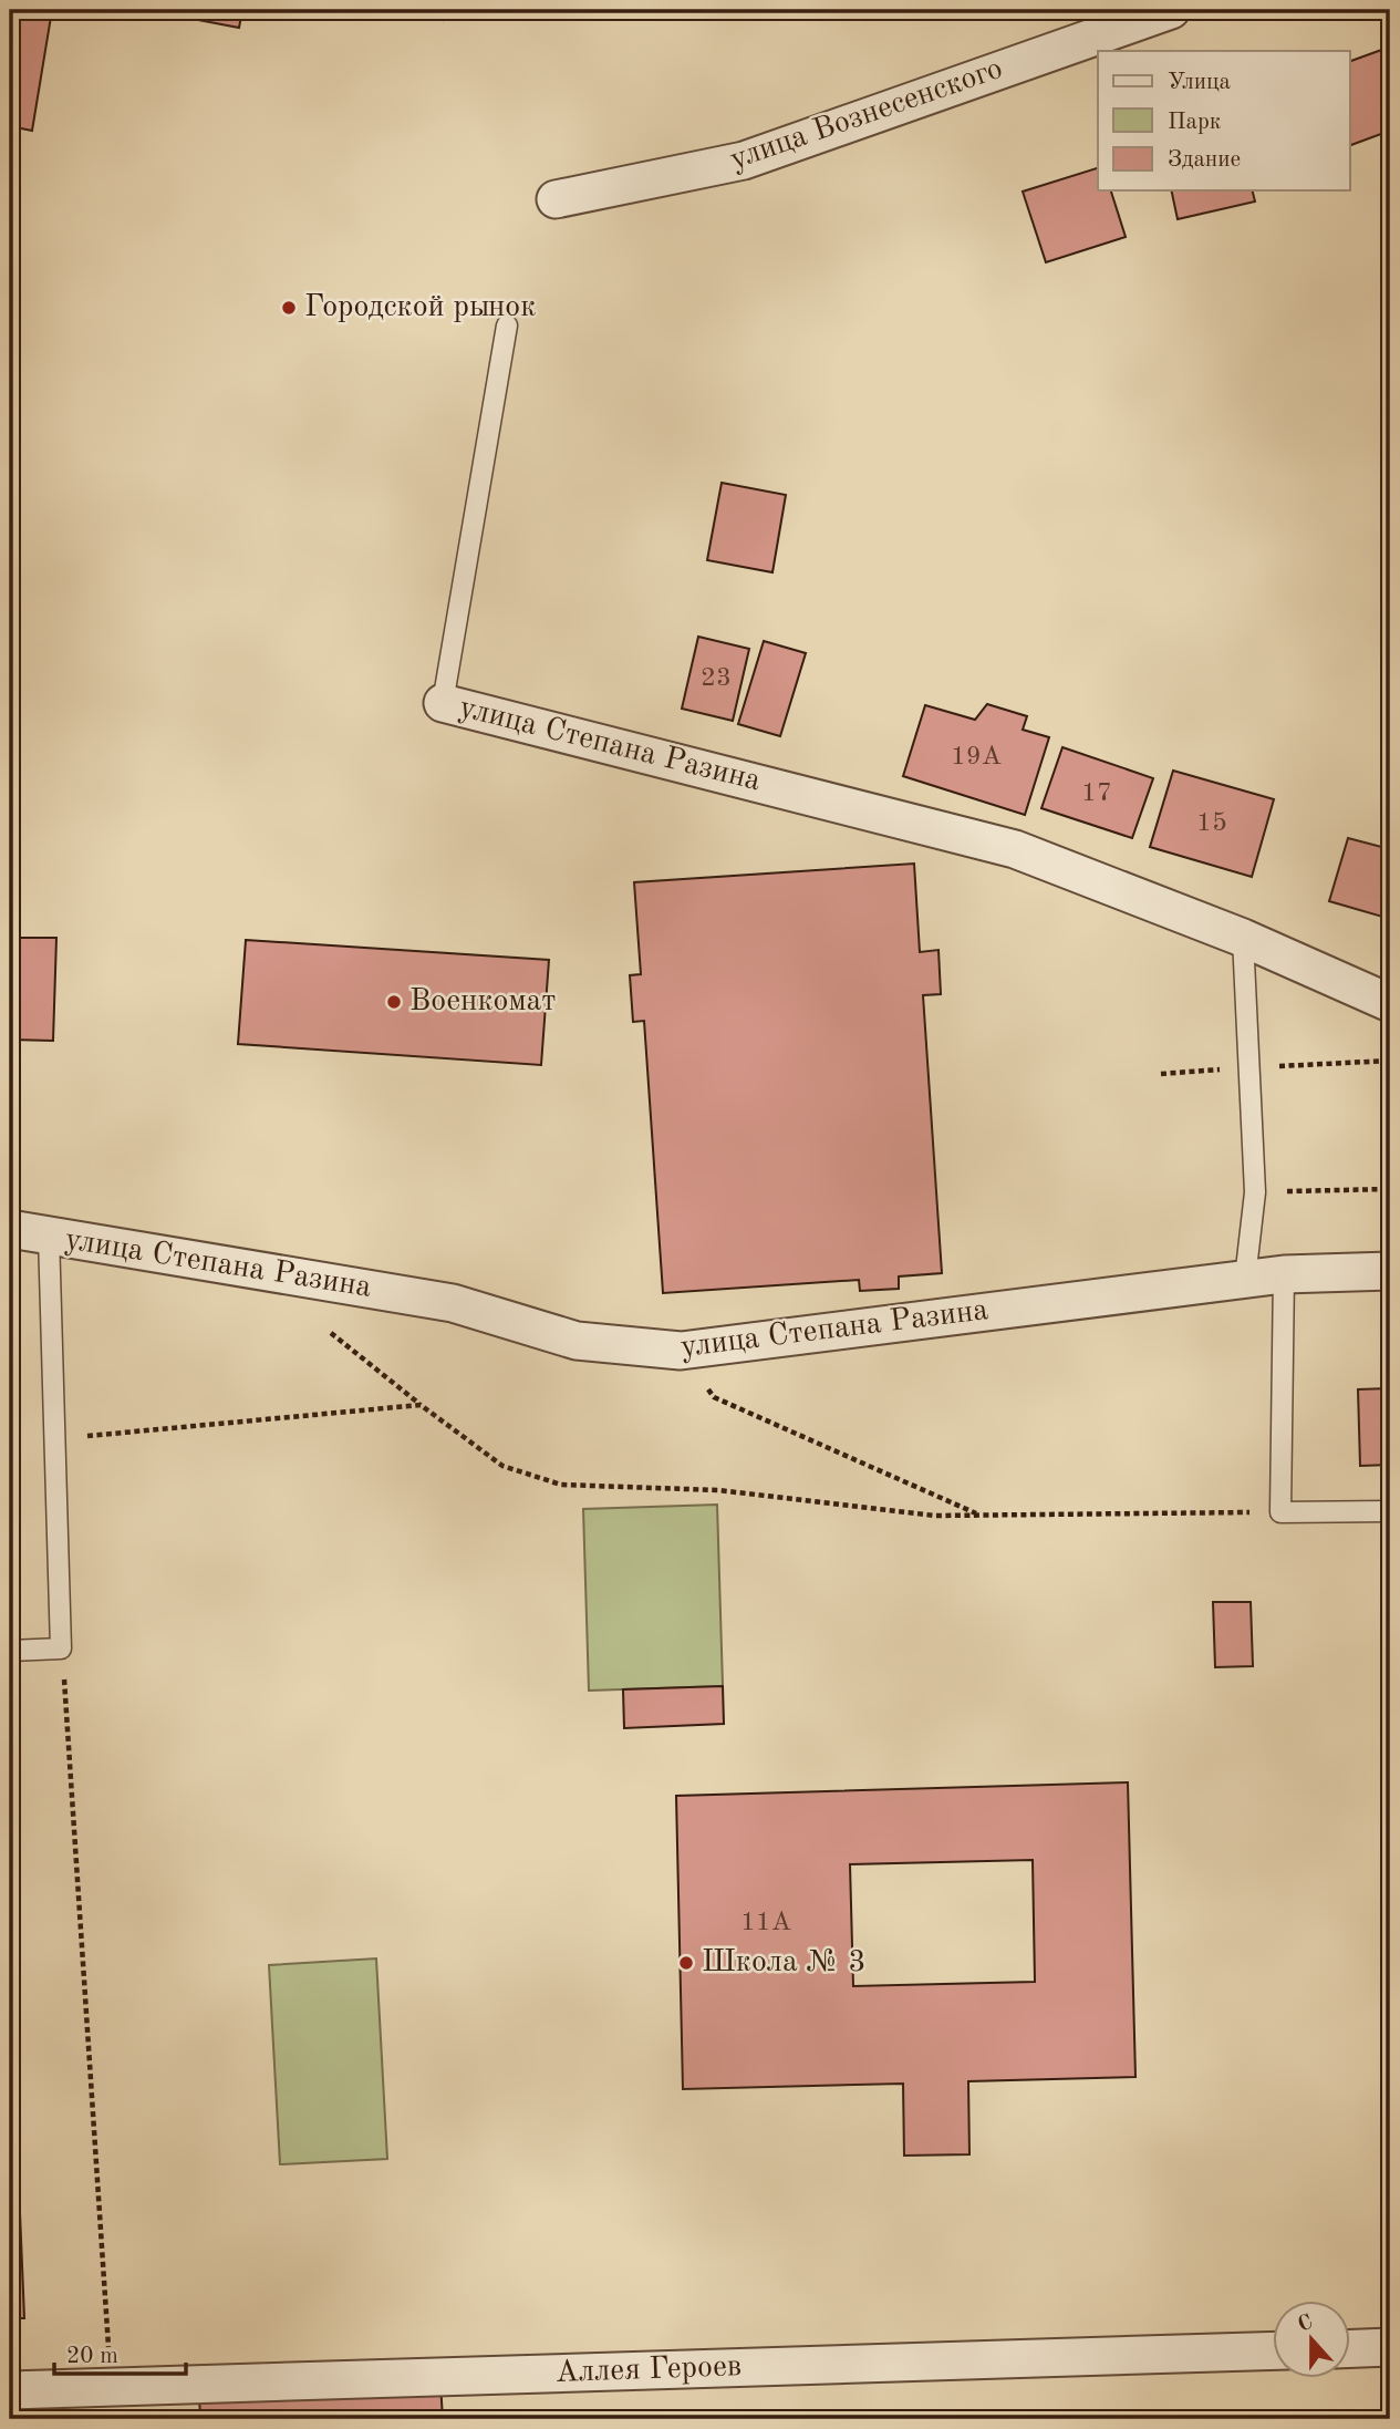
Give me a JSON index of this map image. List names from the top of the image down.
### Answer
{
  "streets": {
    "street": ["улица Вознесенского", "улица Степана Разина", "Аллея Героев"]
  },
  "places": ["Городской рынок", "Военкомат", "Школа № 3"],
  "house_numbers": [
    "23",
    "19А",
    "17",
    "15",
    "11А"
  ],
  "legend": ["Улица", "Парк", "Здание"],
  "scale_bar": "20 m",
  "north": "top"
}
